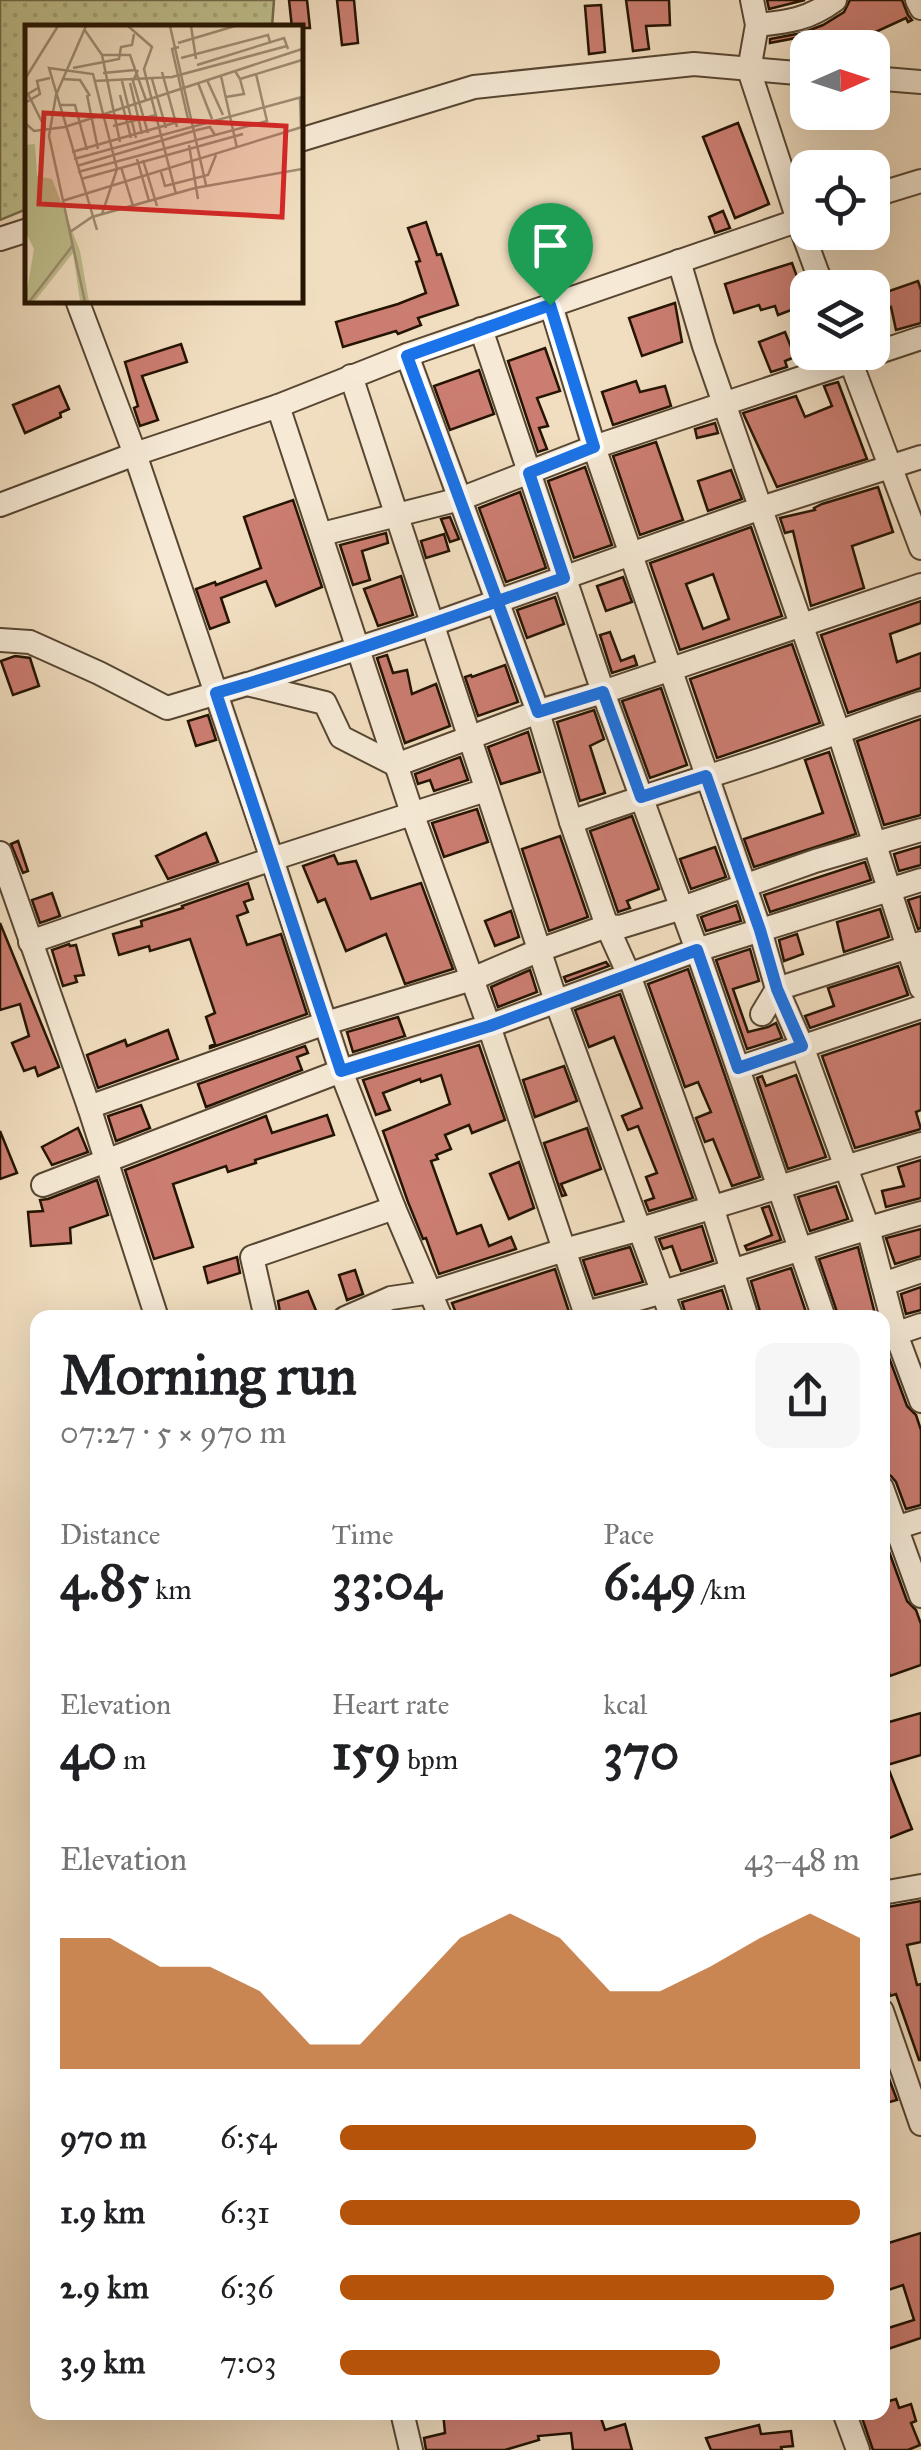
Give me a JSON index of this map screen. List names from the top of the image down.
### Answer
{
  "north": "right",
  "page": {
    "heading": ["Morning run", "07:27 · 5 × 970 m"],
    "stats": [
      ["Distance", "4.85 km"],
      ["Time", "33:04"],
      ["Pace", "6:49 /km"],
      ["Elevation", "40 m"],
      ["Heart rate", "159 bpm"],
      ["kcal", "370"]
    ],
    "chart": ["Elevation", "43–48 m"],
    "list": [
      {
        "name": "970 m",
        "note": "6:54"
      },
      {
        "name": "1.9 km",
        "note": "6:31"
      },
      {
        "name": "2.9 km",
        "note": "6:36"
      },
      {
        "name": "3.9 km",
        "note": "7:03"
      }
    ]
  }
}
